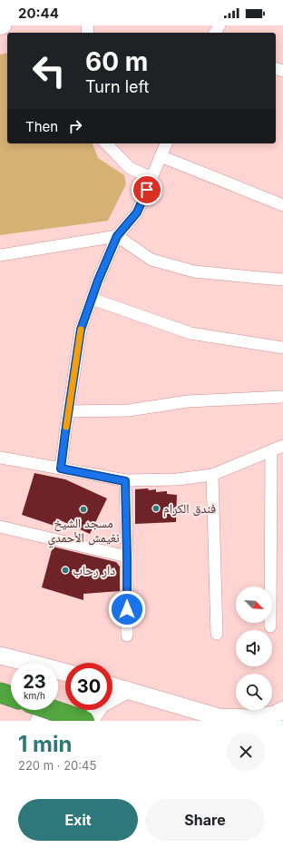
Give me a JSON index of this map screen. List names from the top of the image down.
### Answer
{
  "places": ["فندق الكرام", "مسجد الشيخ نغيمش الأحمدي", "دار رحاب"],
  "north": "bottom right",
  "page": {
    "status": "20:44",
    "turn": ["60 m", "Turn left"],
    "then": "Then",
    "speed": "23 km/h",
    "limit": "30",
    "heading": ["1 min", "220 m · 20:45"],
    "buttons": ["Exit", "Share"]
  }
}
